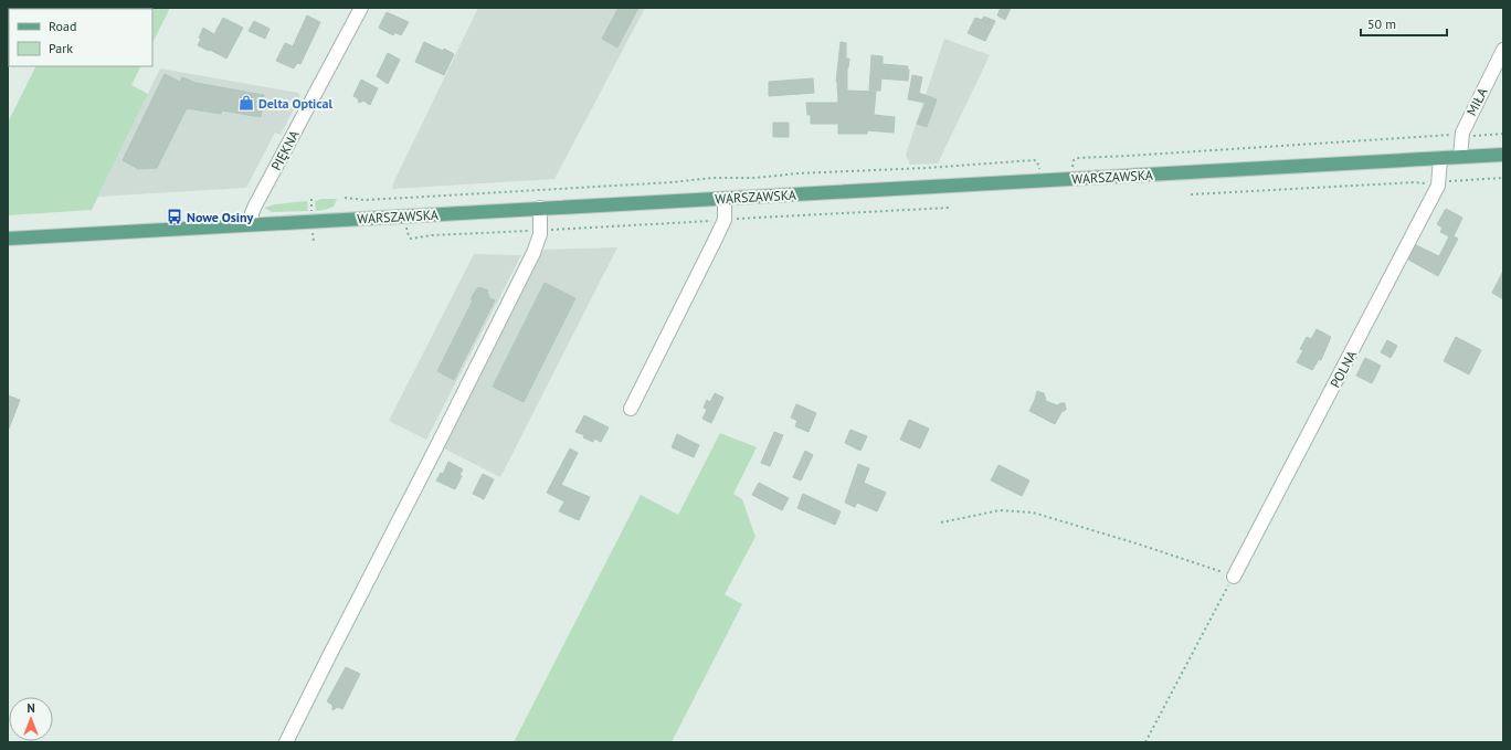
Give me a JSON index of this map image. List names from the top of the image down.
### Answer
{
  "streets": {
    "main road": ["WARSZAWSKA"],
    "street": ["MIŁA", "PIĘKNA", "POLNA"]
  },
  "crossings": [
    ["MIŁA", "WARSZAWSKA"],
    ["PIĘKNA", "WARSZAWSKA"],
    ["WARSZAWSKA", "POLNA"]
  ],
  "places": {
    "shop": ["Delta Optical"],
    "bus stop": ["Nowe Osiny"]
  },
  "legend": ["Road", "Park"],
  "scale_bar": "50 m",
  "north": "top"
}
